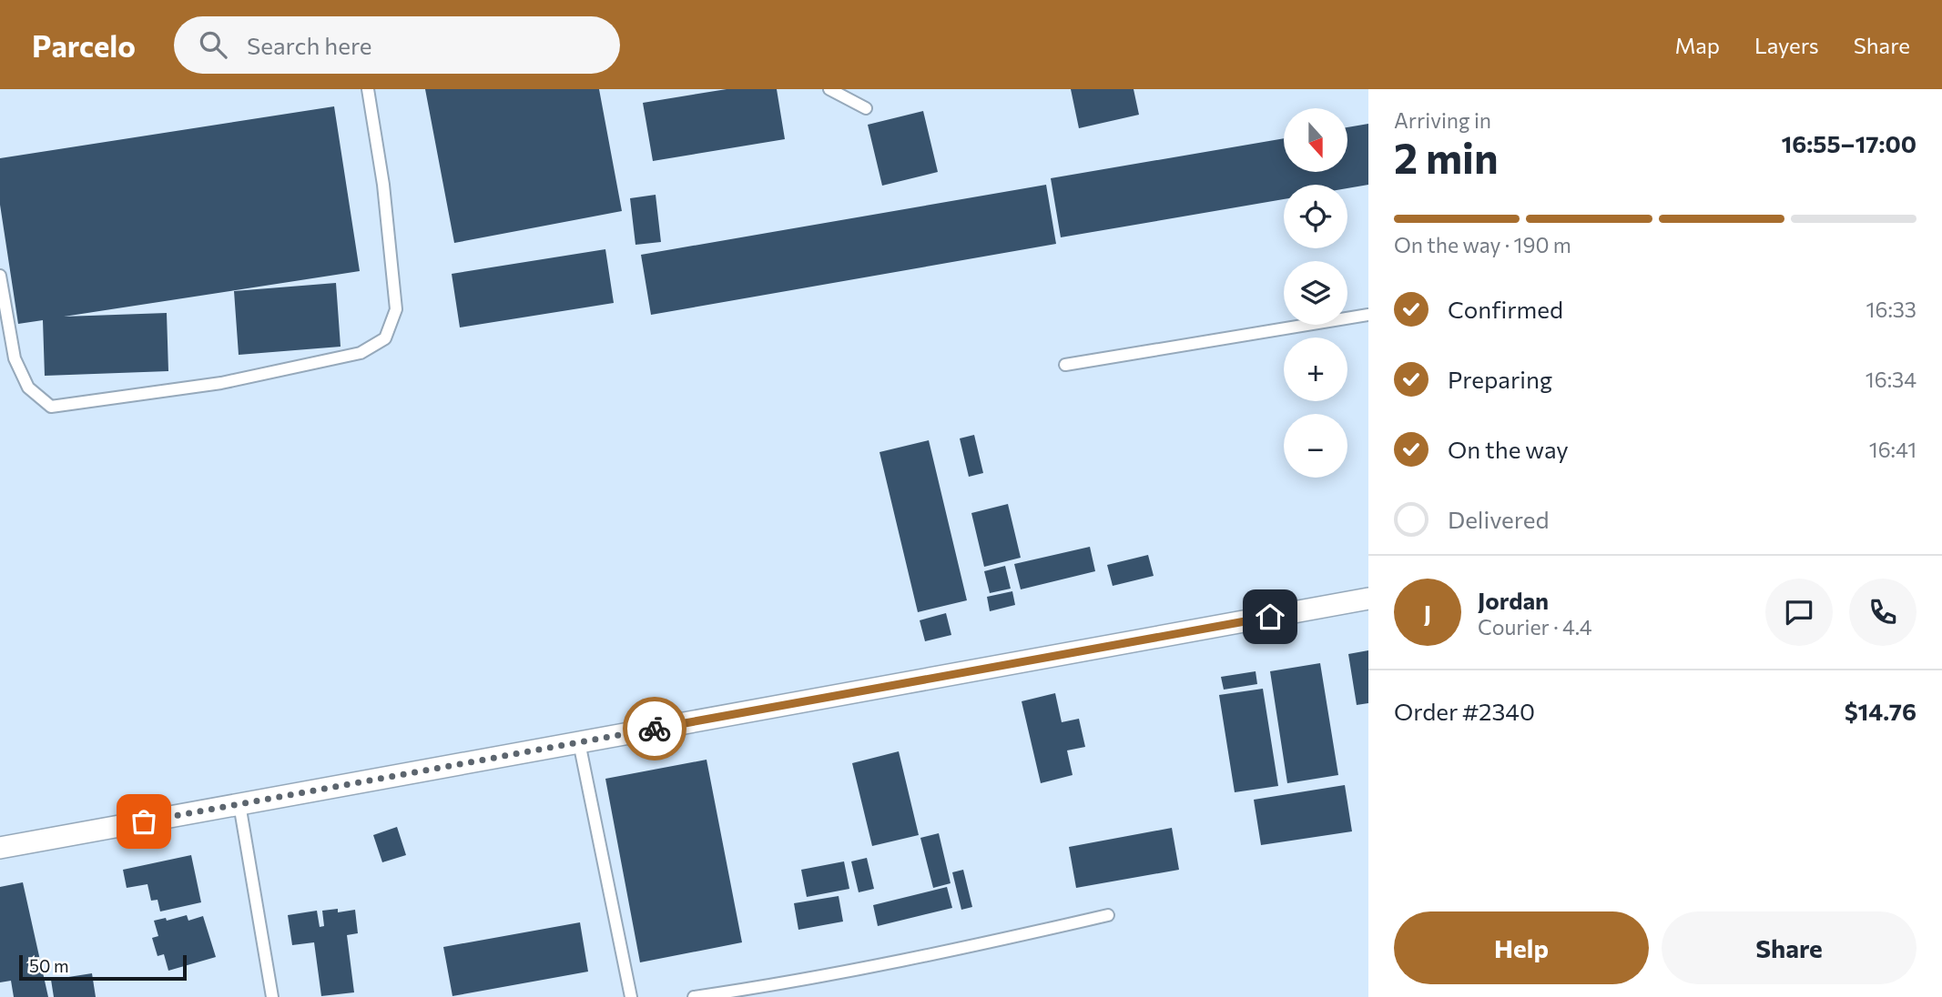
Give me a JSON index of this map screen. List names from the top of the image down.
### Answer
{
  "scale_bar": "50 m",
  "north": "bottom",
  "page": {
    "header": "Parcelo",
    "search": "Search here",
    "nav": ["Map", "Layers", "Share"],
    "heading": ["2 min", "Arriving in", "16:55–17:00"],
    "panel": [
      "Jordan",
      "Courier · 4.4",
      "Order #2340",
      "$14.76"
    ],
    "map_buttons": ["+", "−"],
    "bar": "On the way · 190 m",
    "list": [
      ["Confirmed", "16:33"],
      ["Preparing", "16:34"],
      ["On the way", "16:41"],
      "Delivered"
    ],
    "round": "J",
    "buttons": ["Help", "Share"],
    "scale": "50 m"
  }
}
